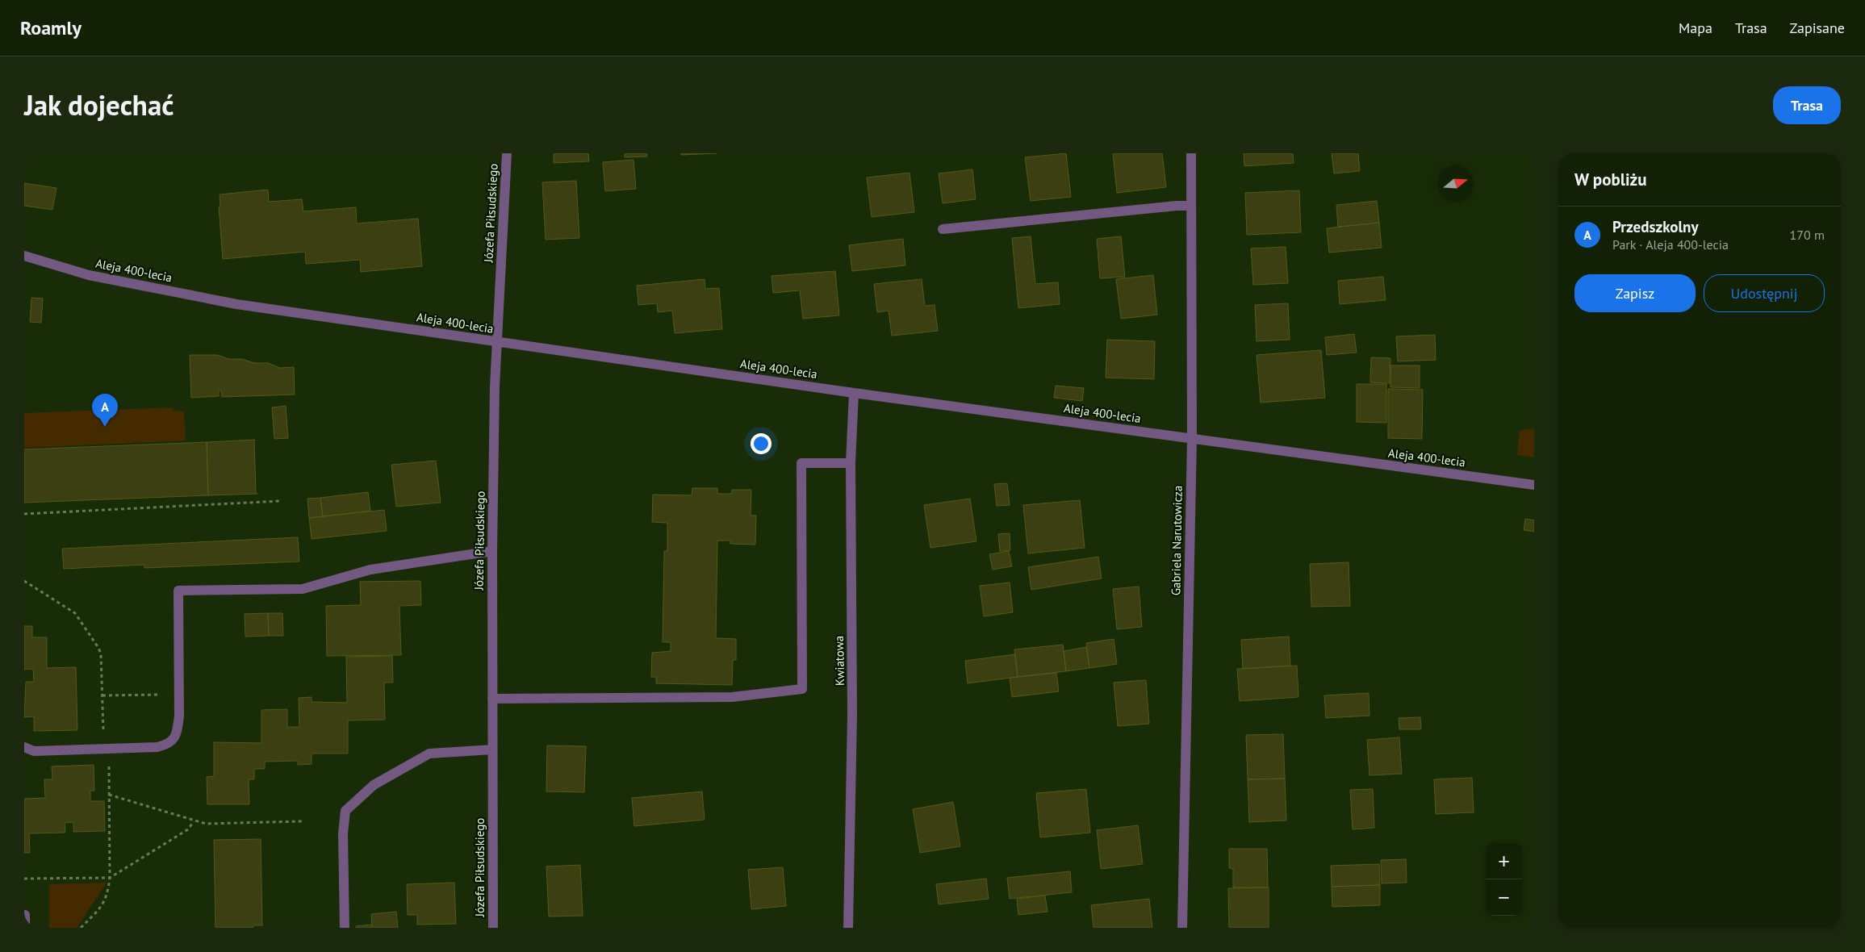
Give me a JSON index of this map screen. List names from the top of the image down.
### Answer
{
  "streets": {
    "street": [
      "Józefa Piłsudskiego",
      "Aleja 400-lecia",
      "Gabriela Narutowicza",
      "Kwiatowa"
    ]
  },
  "crossings": [
    ["Józefa Piłsudskiego", "Aleja 400-lecia"],
    ["Aleja 400-lecia", "Gabriela Narutowicza"],
    ["Aleja 400-lecia", "Kwiatowa"]
  ],
  "north": "right",
  "page": {
    "header": "Roamly",
    "nav": ["Mapa", "Trasa", "Zapisane"],
    "title": "Jak dojechać",
    "buttons": [
      "Trasa",
      ["Zapisz", "Udostępnij"]
    ],
    "heading": "W pobliżu",
    "list": [
      {
        "mark": "A",
        "name": "Przedszkolny",
        "note": "Park · Aleja 400-lecia",
        "value": "170 m"
      }
    ],
    "pins": "A",
    "map_buttons": ["+", "−"]
  }
}
